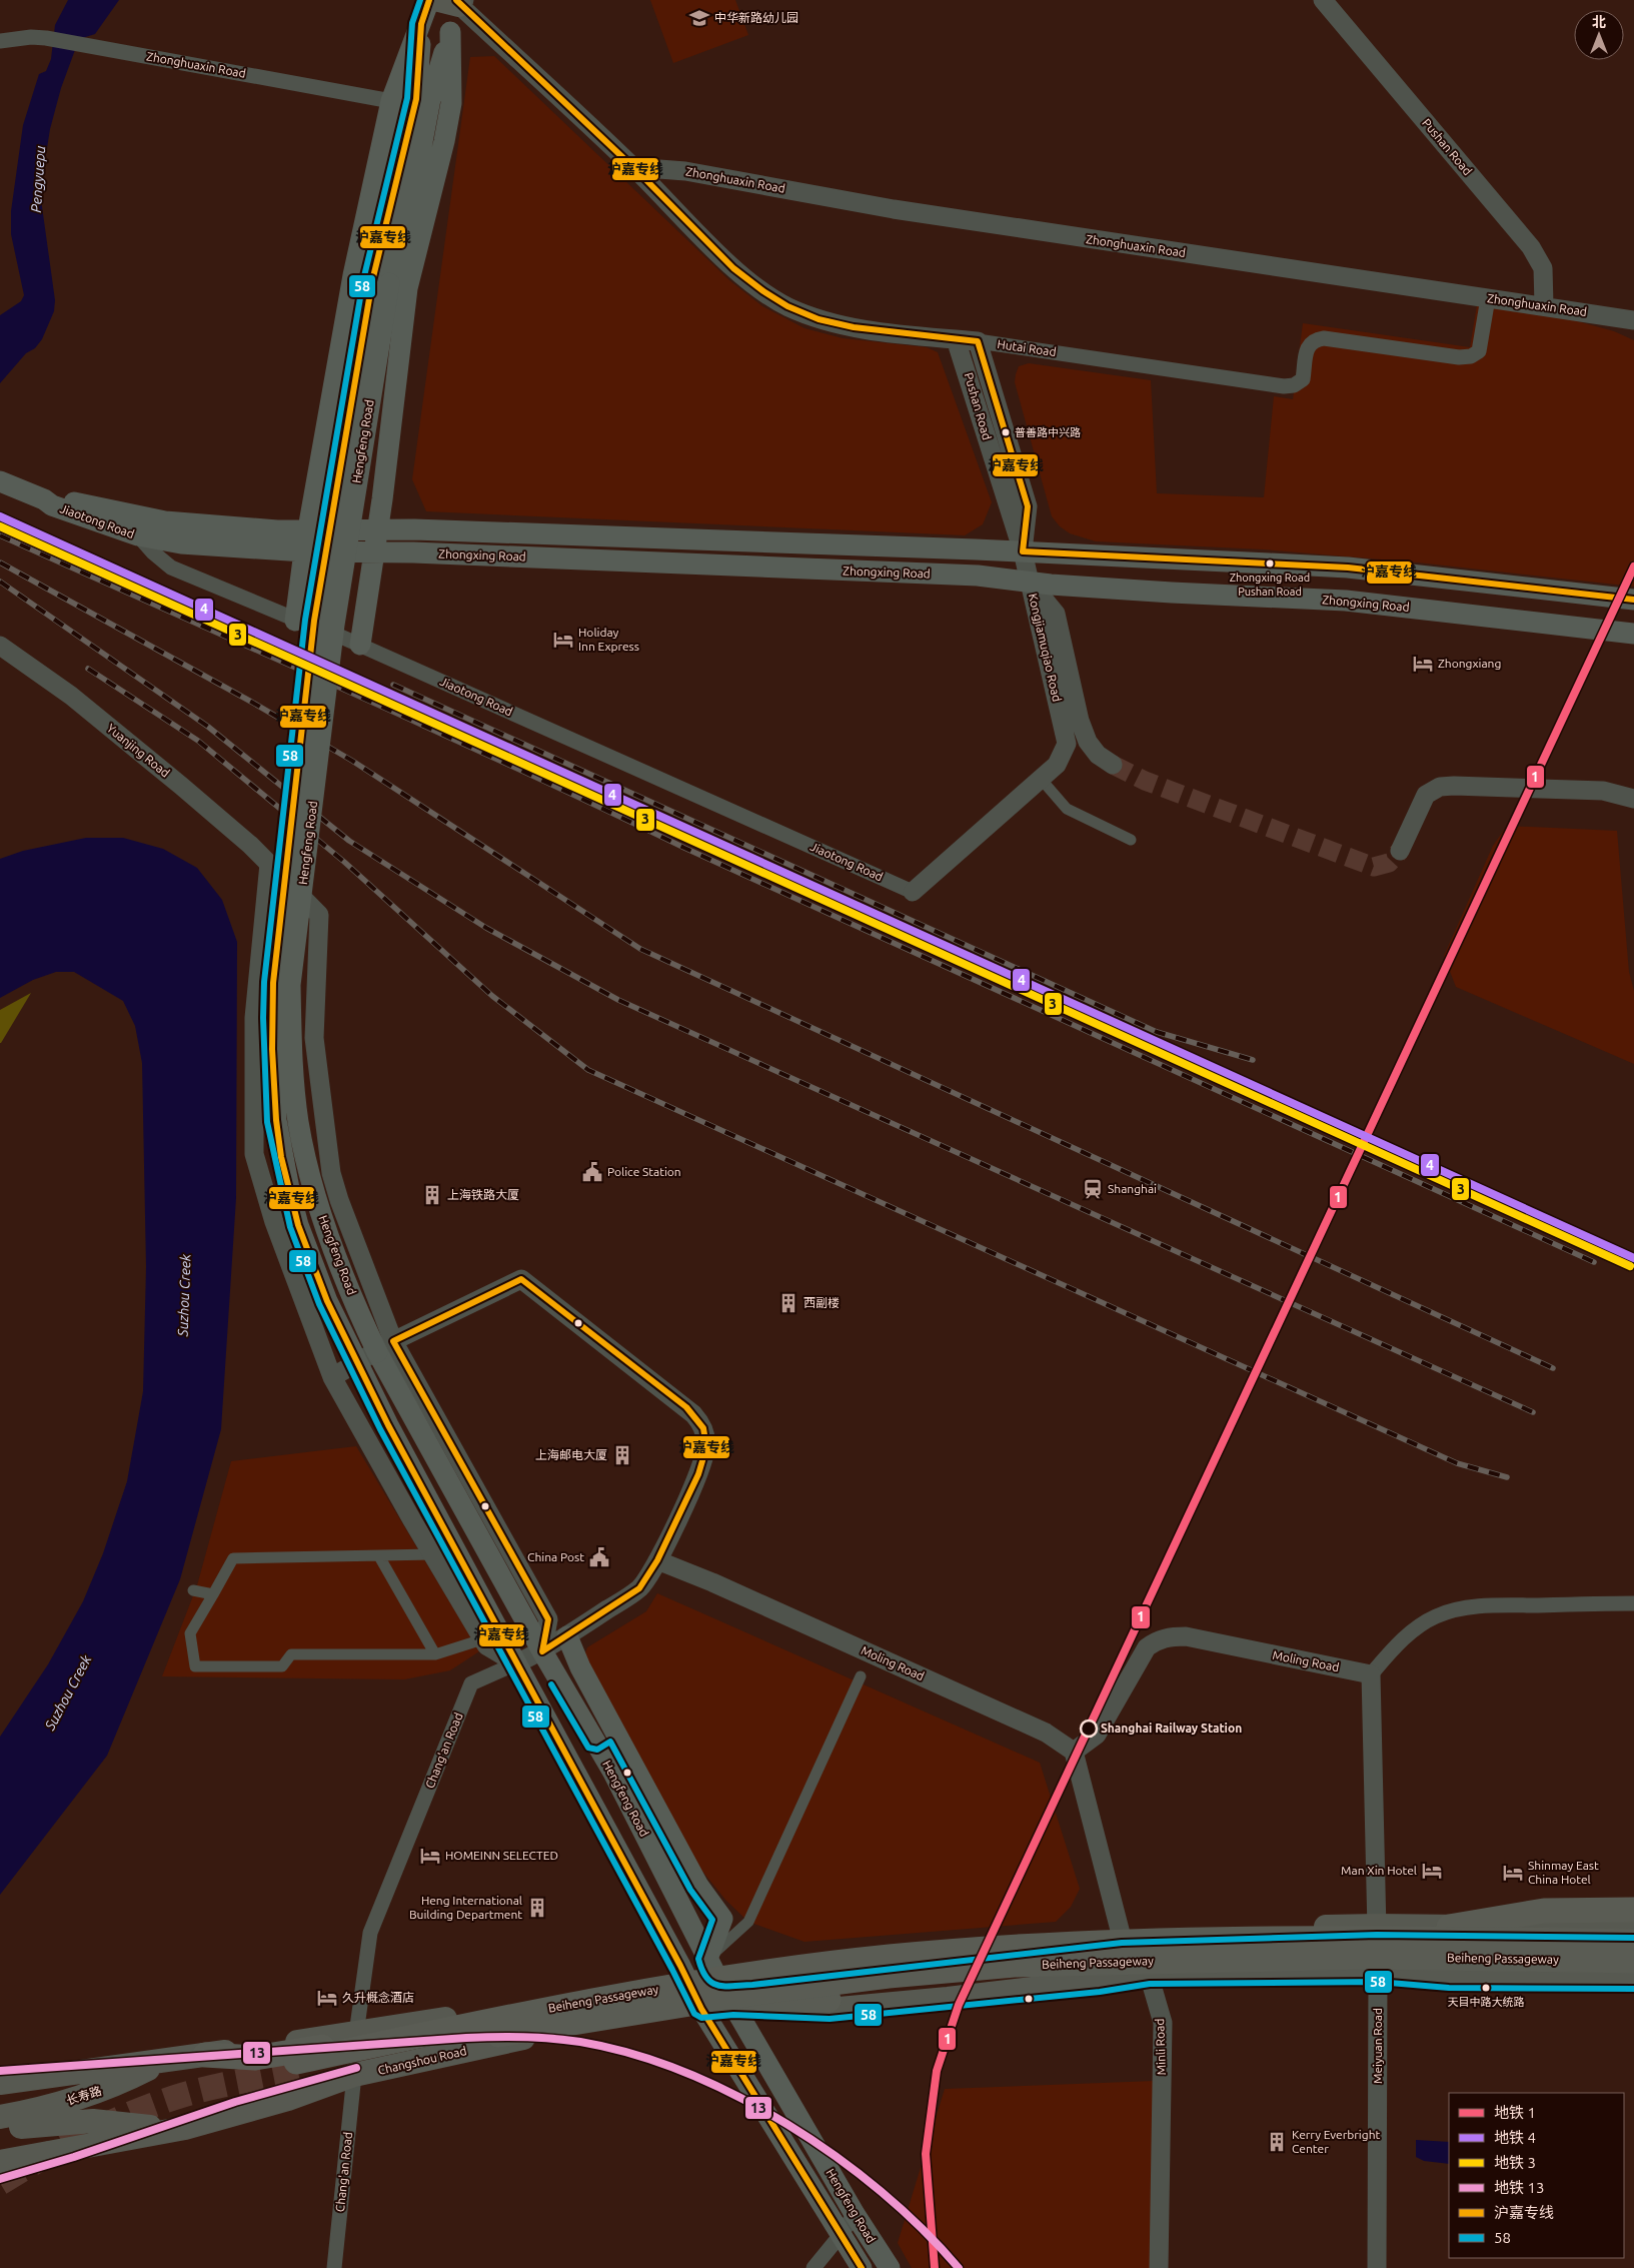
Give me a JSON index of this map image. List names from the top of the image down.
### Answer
{
  "streets": {
    "highway": ["Beiheng Passageway"],
    "main road": [
      "Hengfeng Road",
      "Jiaotong Road",
      "Zhongxing Road",
      "Changshou Road",
      "长寿路"
    ],
    "street": [
      "Zhonghuaxin Road",
      "Pushan Road",
      "Hutai Road",
      "Kongjiamuqiao Road",
      "Yuanjing Road",
      "Moling Road",
      "Chang'an Road",
      "Meiyuan Road",
      "Minli Road"
    ]
  },
  "crossings": [
    ["Zhonghuaxin Road", "Pushan Road"],
    ["Zhonghuaxin Road", "Hutai Road"],
    ["Zhonghuaxin Road", "Hengfeng Road"],
    ["Pushan Road", "Hutai Road"],
    ["Pushan Road", "Zhongxing Road"],
    ["Pushan Road", "Kongjiamuqiao Road"],
    ["Hutai Road", "Hengfeng Road"],
    ["Hengfeng Road", "Jiaotong Road"],
    ["Hengfeng Road", "Zhongxing Road"],
    ["Hengfeng Road", "Yuanjing Road"],
    ["Hengfeng Road", "Chang'an Road"],
    ["Hengfeng Road", "Changshou Road"],
    ["Jiaotong Road", "Zhongxing Road"],
    ["Zhongxing Road", "Kongjiamuqiao Road"],
    ["Yuanjing Road", "Chang'an Road"],
    ["Moling Road", "Chang'an Road"],
    ["Moling Road", "Meiyuan Road"],
    ["Moling Road", "Minli Road"],
    ["Chang'an Road", "Changshou Road"],
    ["Meiyuan Road", "Changshou Road"],
    ["Minli Road", "Changshou Road"],
    ["Changshou Road", "长寿路"]
  ],
  "water": ["Pengyuepu", "Suzhou Creek"],
  "places": {
    "school or university": ["中华新路幼儿园"],
    "other": [
      "普善路中兴路",
      "Zhongxing Road Pushan Road",
      "Shanghai Railway Station",
      "天目中路大统路"
    ],
    "hotel": [
      "Holiday Inn Express",
      "Zhongxiang",
      "HOMEINN SELECTED",
      "Man Xin Hotel",
      "Shinmay East China Hotel",
      "久升概念酒店"
    ],
    "public building": ["Police Station", "China Post"],
    "station": ["Shanghai"],
    "building": [
      "上海铁路大厦",
      "西副楼",
      "上海邮电大厦",
      "Heng International Building Department",
      "Kerry Everbright Center"
    ]
  },
  "lines": [
    "transit line 沪嘉专线",
    "transit line 58",
    "metro line 4",
    "metro line 3",
    "metro line 1",
    "metro line 13"
  ],
  "legend": [
    "地铁 1",
    "地铁 4",
    "地铁 3",
    "地铁 13",
    "沪嘉专线",
    "58"
  ],
  "north": "top"
}
